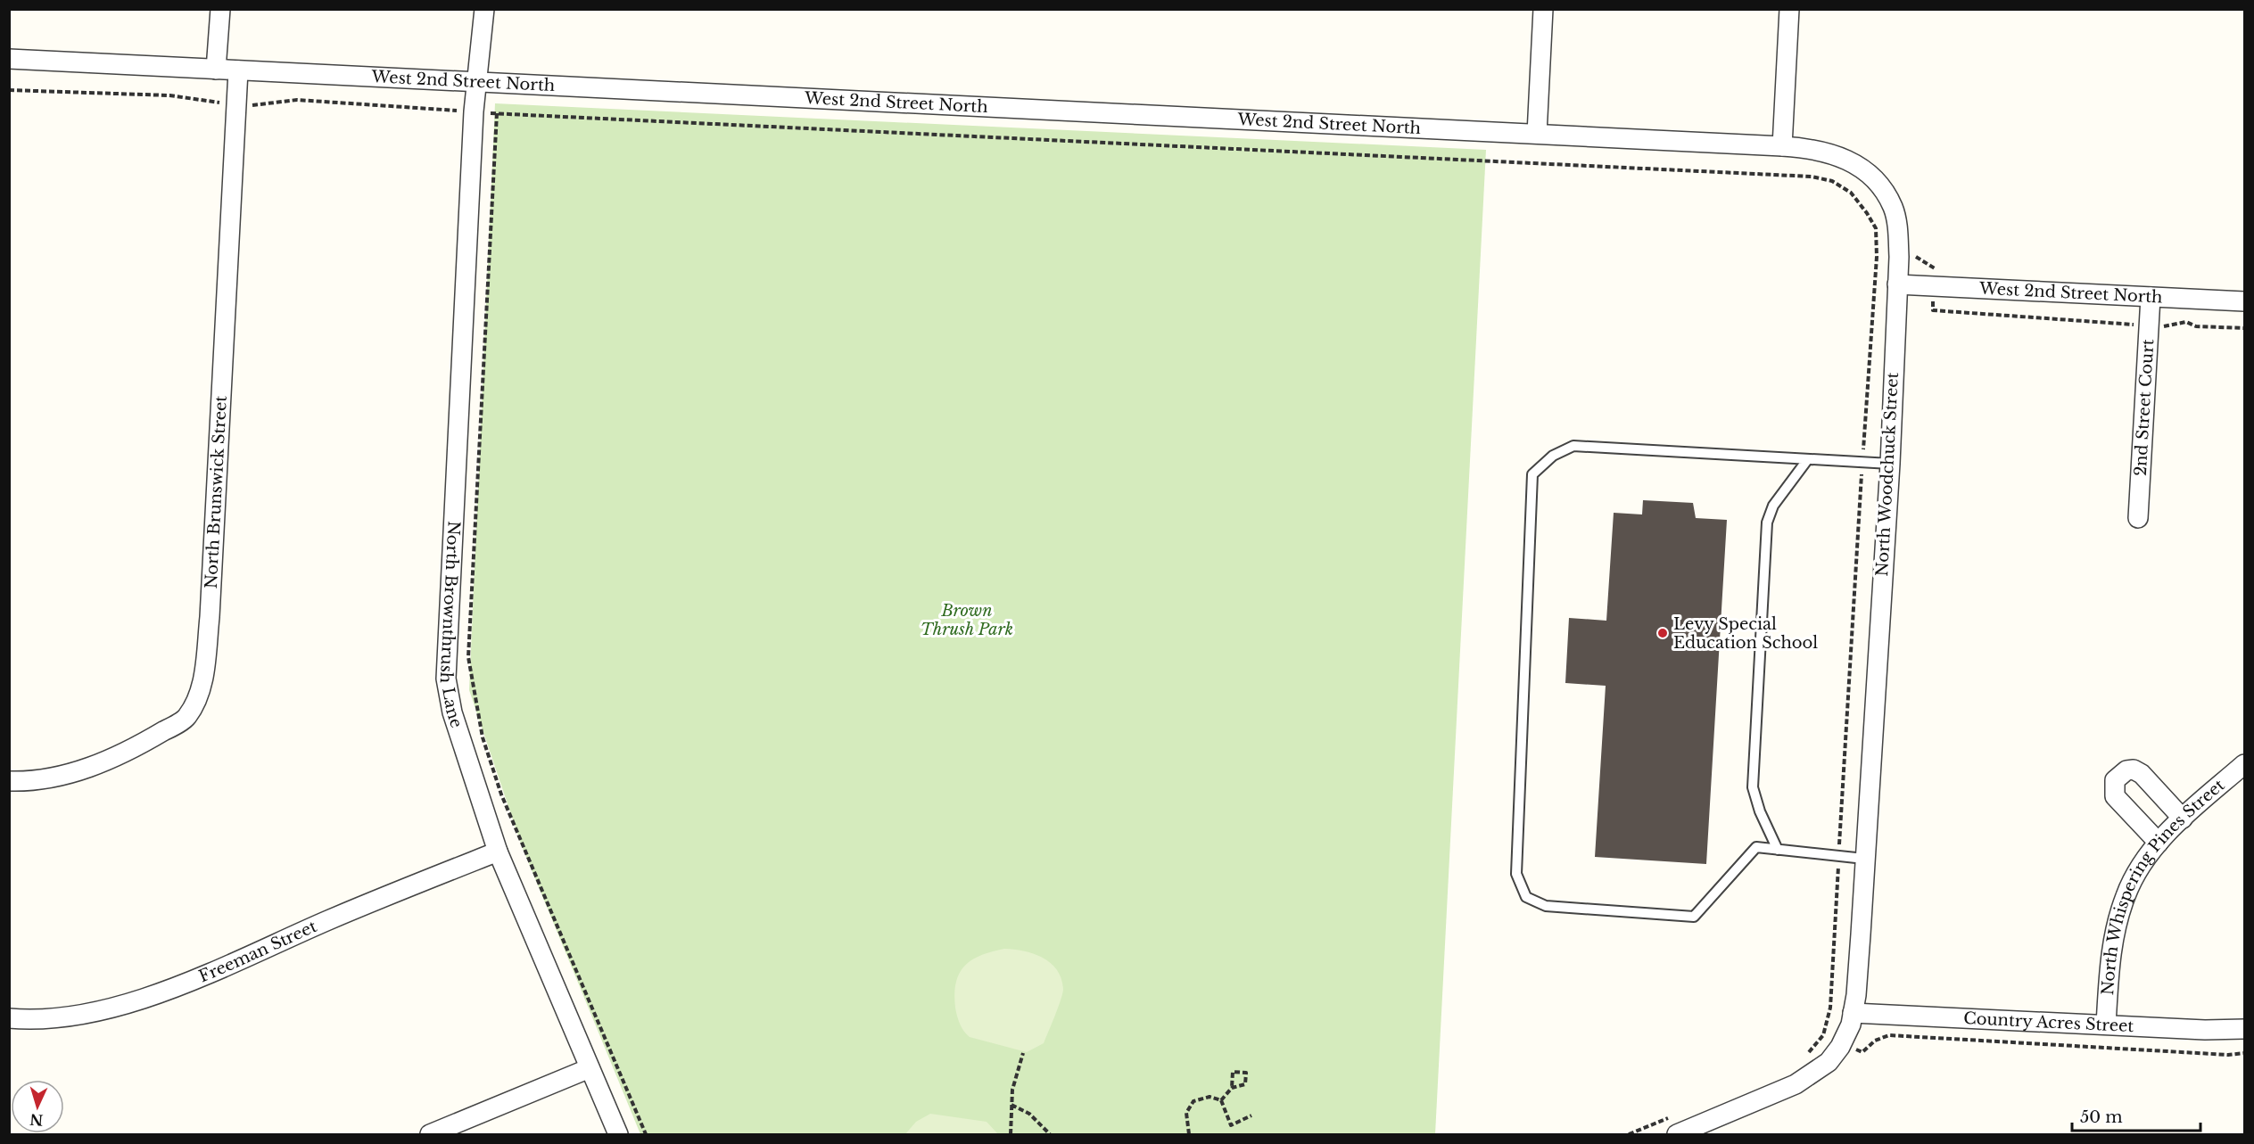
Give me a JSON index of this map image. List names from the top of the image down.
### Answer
{
  "streets": {
    "street": [
      "West 2nd Street North",
      "2nd Street Court",
      "North Woodchuck Street",
      "North Brunswick Street",
      "North Brownthrush Lane",
      "North Whispering Pines Street",
      "Freeman Street",
      "Country Acres Street"
    ]
  },
  "crossings": [
    ["West 2nd Street North", "2nd Street Court"],
    ["West 2nd Street North", "North Woodchuck Street"],
    ["West 2nd Street North", "North Brunswick Street"],
    ["West 2nd Street North", "North Brownthrush Lane"],
    ["North Woodchuck Street", "Country Acres Street"],
    ["North Brownthrush Lane", "Freeman Street"],
    ["North Whispering Pines Street", "Country Acres Street"]
  ],
  "parks": ["Brown Thrush Park"],
  "places": ["Levy Special Education School"],
  "scale_bar": "50 m",
  "north": "bottom"
}
